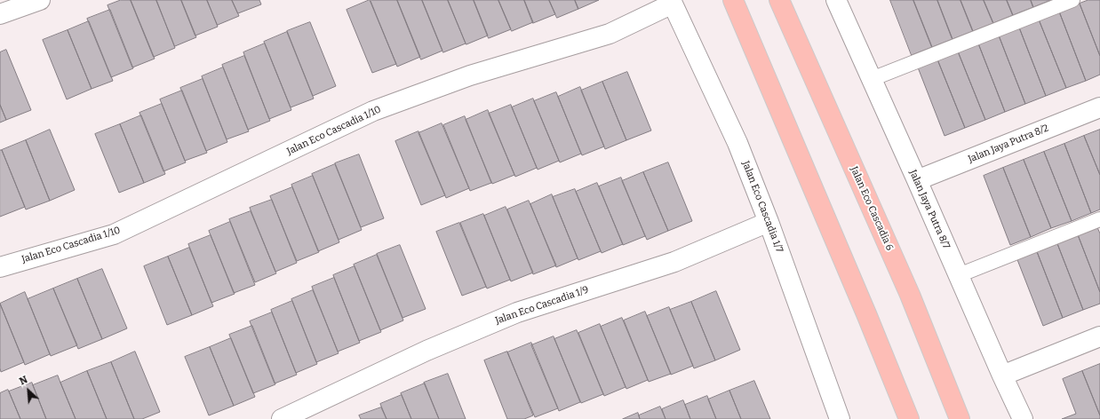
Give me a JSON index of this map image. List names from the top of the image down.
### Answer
{
  "streets": {
    "main road": ["Jalan Eco Cascadia 6"],
    "street": [
      "Jalan Eco Cascadia 1/10",
      "Jalan Jaya Putra 8/2",
      "Jalan Eco Cascadia 1/7",
      "Jalan Jaya Putra 8/7",
      "Jalan Eco Cascadia 1/9"
    ]
  },
  "crossings": [
    ["Jalan Eco Cascadia 1/10", "Jalan Eco Cascadia 1/7"],
    ["Jalan Jaya Putra 8/2", "Jalan Jaya Putra 8/7"],
    ["Jalan Eco Cascadia 1/7", "Jalan Eco Cascadia 1/9"]
  ],
  "north": "top left"
}
